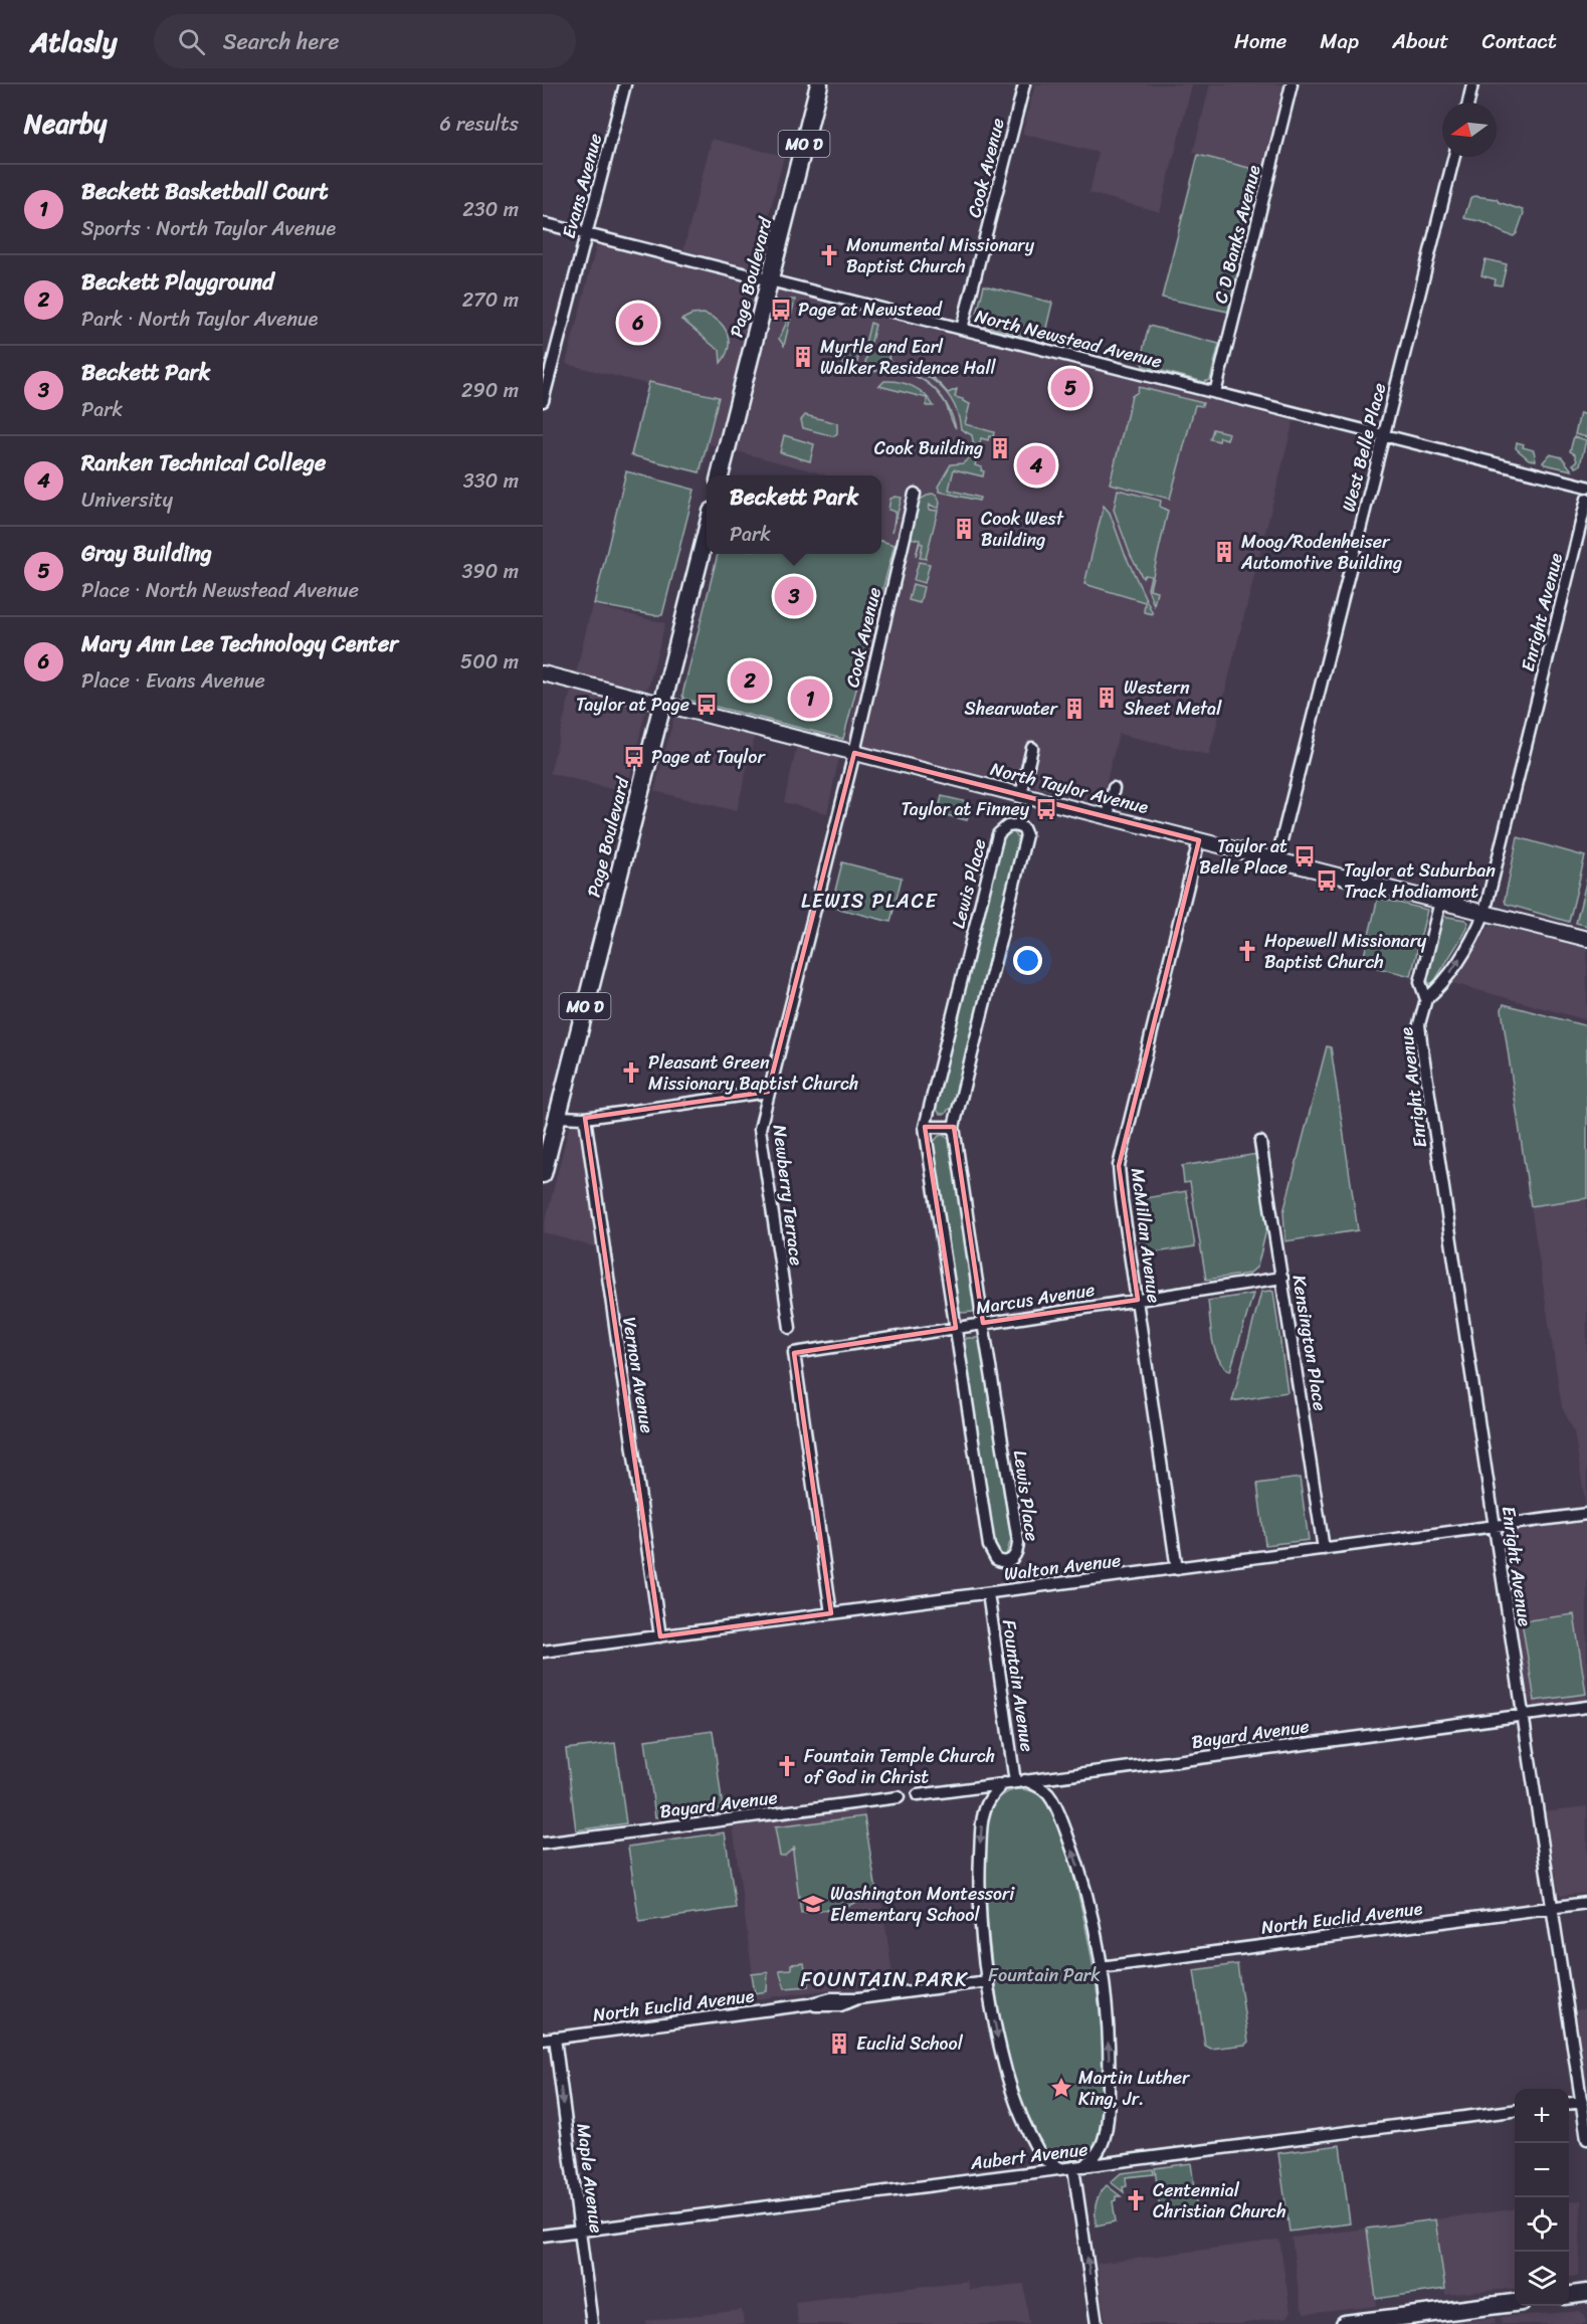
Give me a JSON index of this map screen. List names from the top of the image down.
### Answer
{
  "streets": {
    "main road": ["MO D", "Page Boulevard"],
    "street": [
      "Cook Avenue",
      "Evans Avenue",
      "C D Banks Avenue",
      "North Newstead Avenue",
      "West Belle Place",
      "Enright Avenue",
      "North Taylor Avenue",
      "Lewis Place",
      "Newberry Terrace",
      "McMillan Avenue",
      "Marcus Avenue",
      "Kensington Place",
      "Vernon Avenue",
      "Walton Avenue",
      "Fountain Avenue",
      "Bayard Avenue",
      "North Euclid Avenue",
      "Aubert Avenue",
      "Maple Avenue"
    ]
  },
  "crossings": [
    ["Cook Avenue", "North Newstead Avenue"],
    ["Cook Avenue", "North Taylor Avenue"],
    ["Cook Avenue", "Newberry Terrace"],
    ["Evans Avenue", "North Newstead Avenue"],
    ["C D Banks Avenue", "North Newstead Avenue"],
    ["Page Boulevard", "North Newstead Avenue"],
    ["Page Boulevard", "North Taylor Avenue"],
    ["North Newstead Avenue", "West Belle Place"],
    ["West Belle Place", "North Taylor Avenue"],
    ["Enright Avenue", "North Taylor Avenue"],
    ["Enright Avenue", "Walton Avenue"],
    ["Enright Avenue", "Bayard Avenue"],
    ["Enright Avenue", "North Euclid Avenue"],
    ["North Taylor Avenue", "Newberry Terrace"],
    ["North Taylor Avenue", "McMillan Avenue"],
    ["Lewis Place", "Marcus Avenue"],
    ["McMillan Avenue", "Marcus Avenue"],
    ["McMillan Avenue", "Walton Avenue"],
    ["Marcus Avenue", "Kensington Place"],
    ["Marcus Avenue", "Walton Avenue"],
    ["Kensington Place", "Walton Avenue"],
    ["Vernon Avenue", "Walton Avenue"],
    ["Walton Avenue", "Fountain Avenue"],
    ["Fountain Avenue", "Bayard Avenue"],
    ["North Euclid Avenue", "Maple Avenue"],
    ["Aubert Avenue", "Maple Avenue"]
  ],
  "one_way": ["Vernon Avenue", "Maple Avenue"],
  "districts": ["LEWIS PLACE", "FOUNTAIN PARK"],
  "parks": ["Fountain Park"],
  "places": {
    "church": [
      "Monumental Missionary Baptist Church",
      "Hopewell Missionary Baptist Church",
      "Pleasant Green Missionary Baptist Church",
      "Fountain Temple Church of God in Christ",
      "Centennial Christian Church"
    ],
    "bus stop": [
      "Page at Newstead",
      "Taylor at Page",
      "Page at Taylor",
      "Taylor at Finney",
      "Taylor at Belle Place",
      "Taylor at Suburban Track Hodiamont"
    ],
    "building": [
      "Myrtle and Earl Walker Residence Hall",
      "Cook Building",
      "Cook West Building",
      "Moog/Rodenheiser Automotive Building",
      "Western Sheet Metal",
      "Shearwater",
      "Euclid School"
    ],
    "school or university": ["Washington Montessori Elementary School"],
    "place": ["Martin Luther King, Jr."]
  },
  "north": "left",
  "page": {
    "header": "Atlasly",
    "search": "Search here",
    "nav": [
      "Home",
      "Map",
      "About",
      "Contact"
    ],
    "heading": ["Nearby", "6 results"],
    "list": [
      {
        "mark": "1",
        "name": "Beckett Basketball Court",
        "note": "Sports · North Taylor Avenue",
        "value": "230 m"
      },
      {
        "mark": "2",
        "name": "Beckett Playground",
        "note": "Park · North Taylor Avenue",
        "value": "270 m"
      },
      {
        "mark": "3",
        "name": "Beckett Park",
        "note": "Park",
        "value": "290 m"
      },
      {
        "mark": "4",
        "name": "Ranken Technical College",
        "note": "University",
        "value": "330 m"
      },
      {
        "mark": "5",
        "name": "Gray Building",
        "note": "Place · North Newstead Avenue",
        "value": "390 m"
      },
      {
        "mark": "6",
        "name": "Mary Ann Lee Technology Center",
        "note": "Place · Evans Avenue",
        "value": "500 m"
      }
    ],
    "pins": [
      "6",
      "5",
      "4",
      "3",
      "2",
      "1"
    ],
    "popup": ["Beckett Park", "Park"],
    "map_buttons": ["+", "−"]
  }
}
